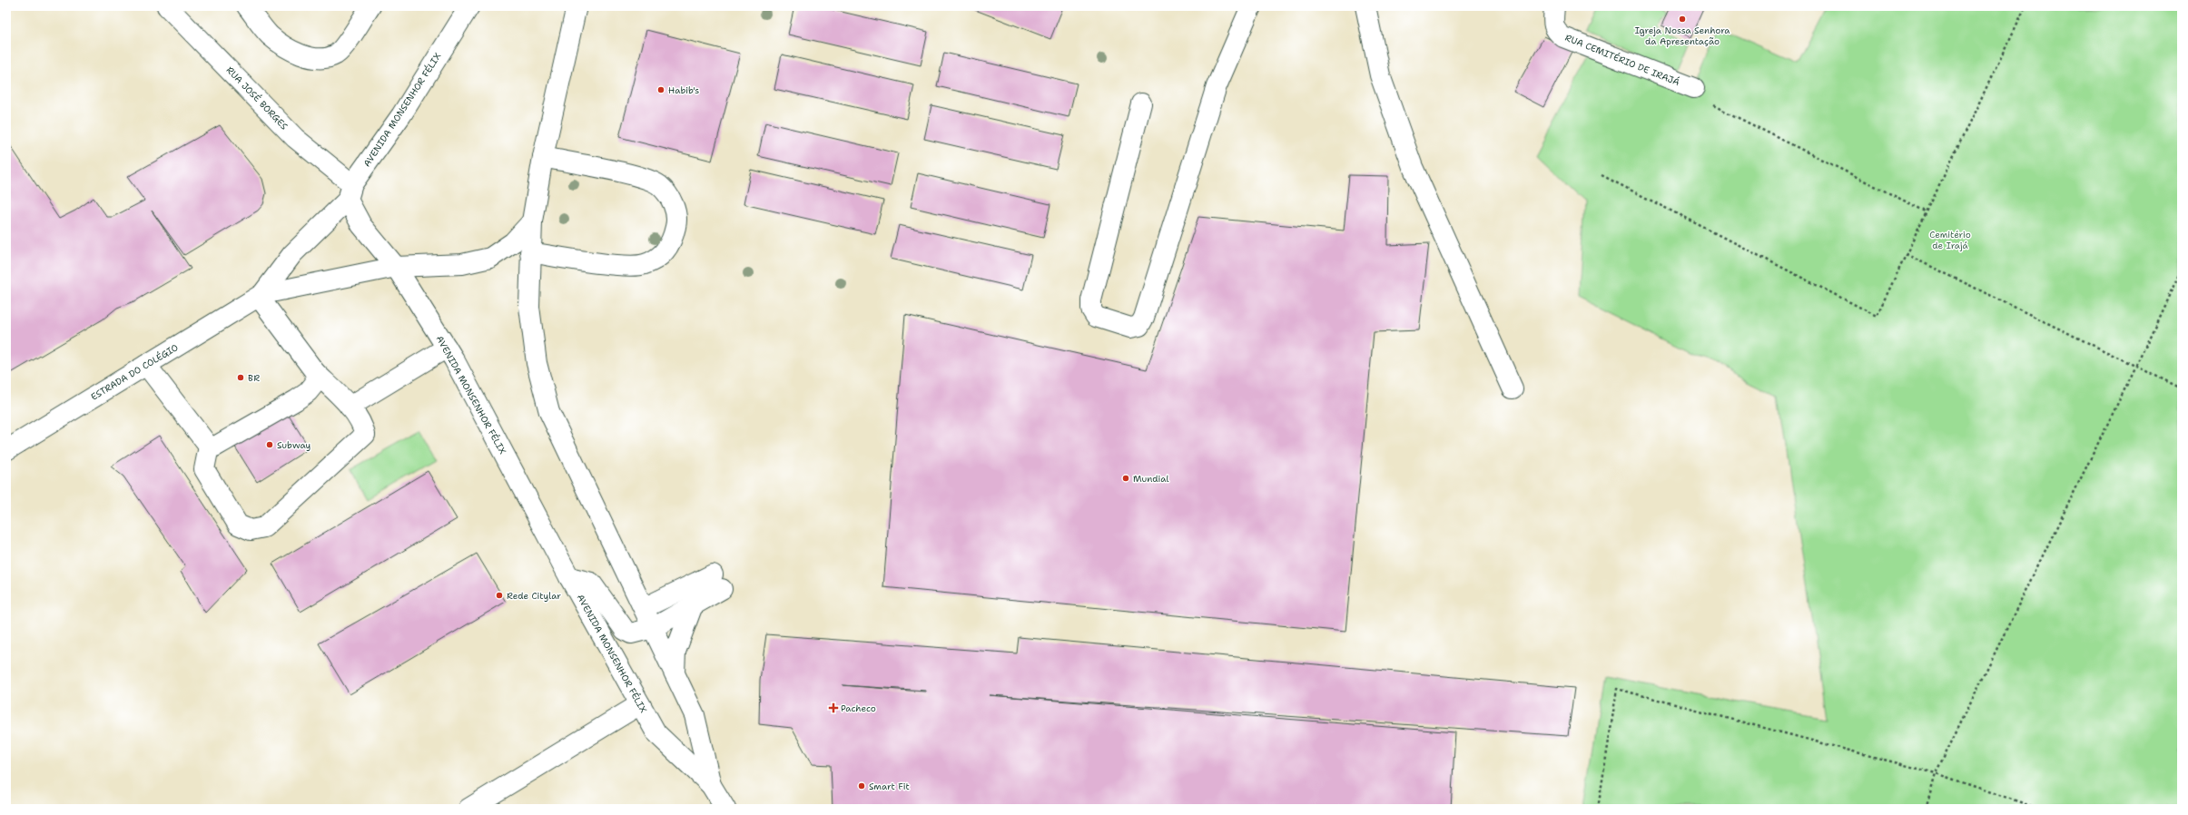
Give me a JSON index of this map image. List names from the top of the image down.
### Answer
{
  "streets": {
    "main road": [
      "RUA CEMITÉRIO DE IRAJÁ",
      "RUA JOSÉ BORGES",
      "AVENIDA MONSENHOR FÉLIX",
      "ESTRADA DO COLÉGIO"
    ]
  },
  "crossings": [
    ["RUA JOSÉ BORGES", "AVENIDA MONSENHOR FÉLIX"],
    ["RUA JOSÉ BORGES", "ESTRADA DO COLÉGIO"],
    ["AVENIDA MONSENHOR FÉLIX", "ESTRADA DO COLÉGIO"]
  ],
  "parks": ["Cemitério de Irajá"],
  "places": {
    "other": [
      "Igreja Nossa Senhora da Apresentação",
      "Habib's",
      "BR",
      "Subway",
      "Mundial",
      "Rede Citylar",
      "Smart Fit"
    ],
    "health": ["Pacheco"]
  }
}
